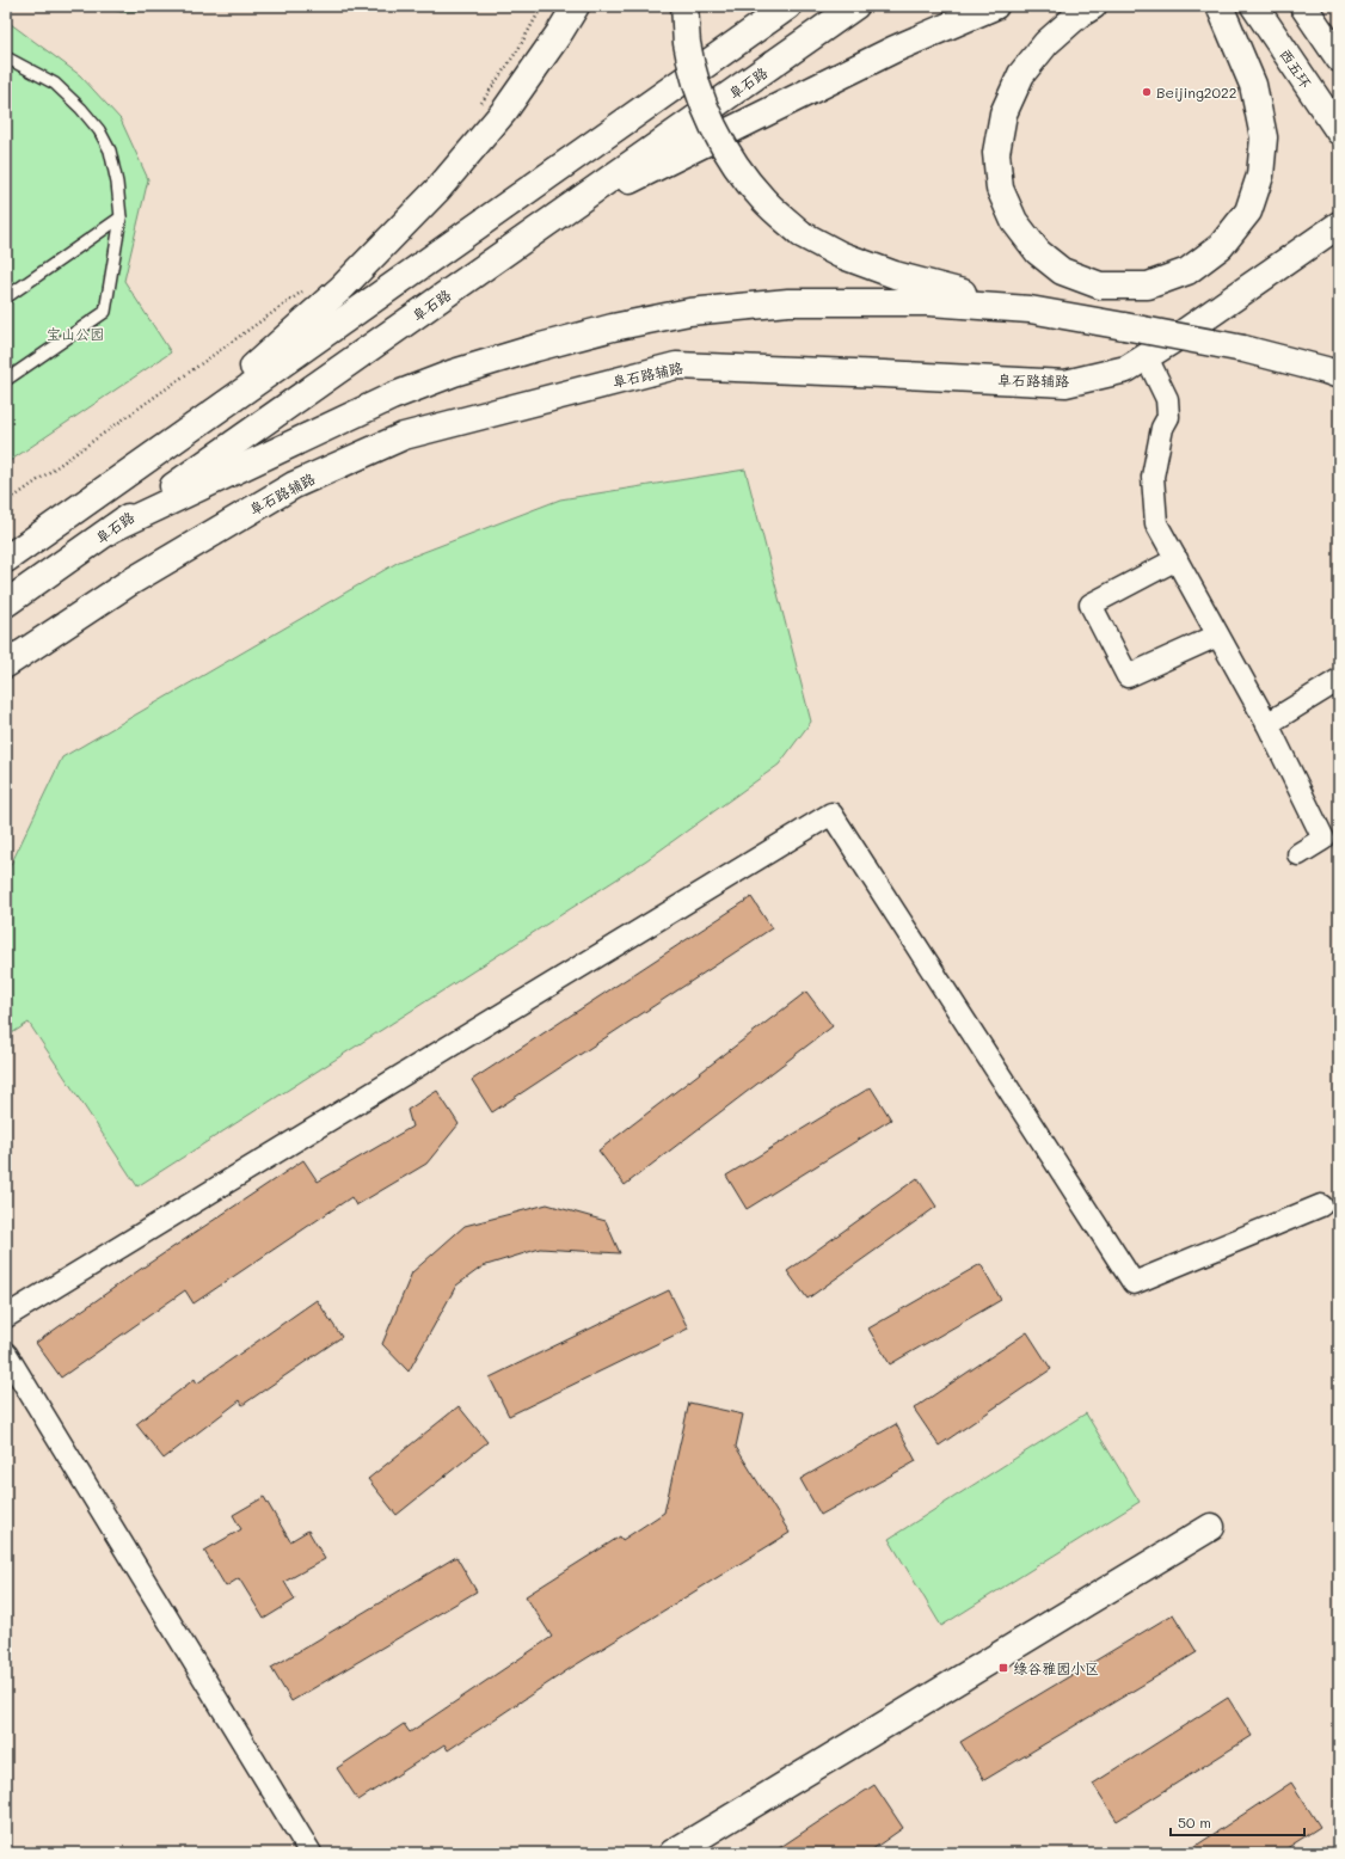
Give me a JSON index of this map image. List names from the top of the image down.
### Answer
{
  "streets": {
    "main road": ["西五环", "阜石路", "阜石路辅路"]
  },
  "parks": ["宝山公园"],
  "places": {
    "other": ["Beijing2022"],
    "transit": ["绿谷雅园小区"]
  },
  "scale_bar": "50 m"
}
